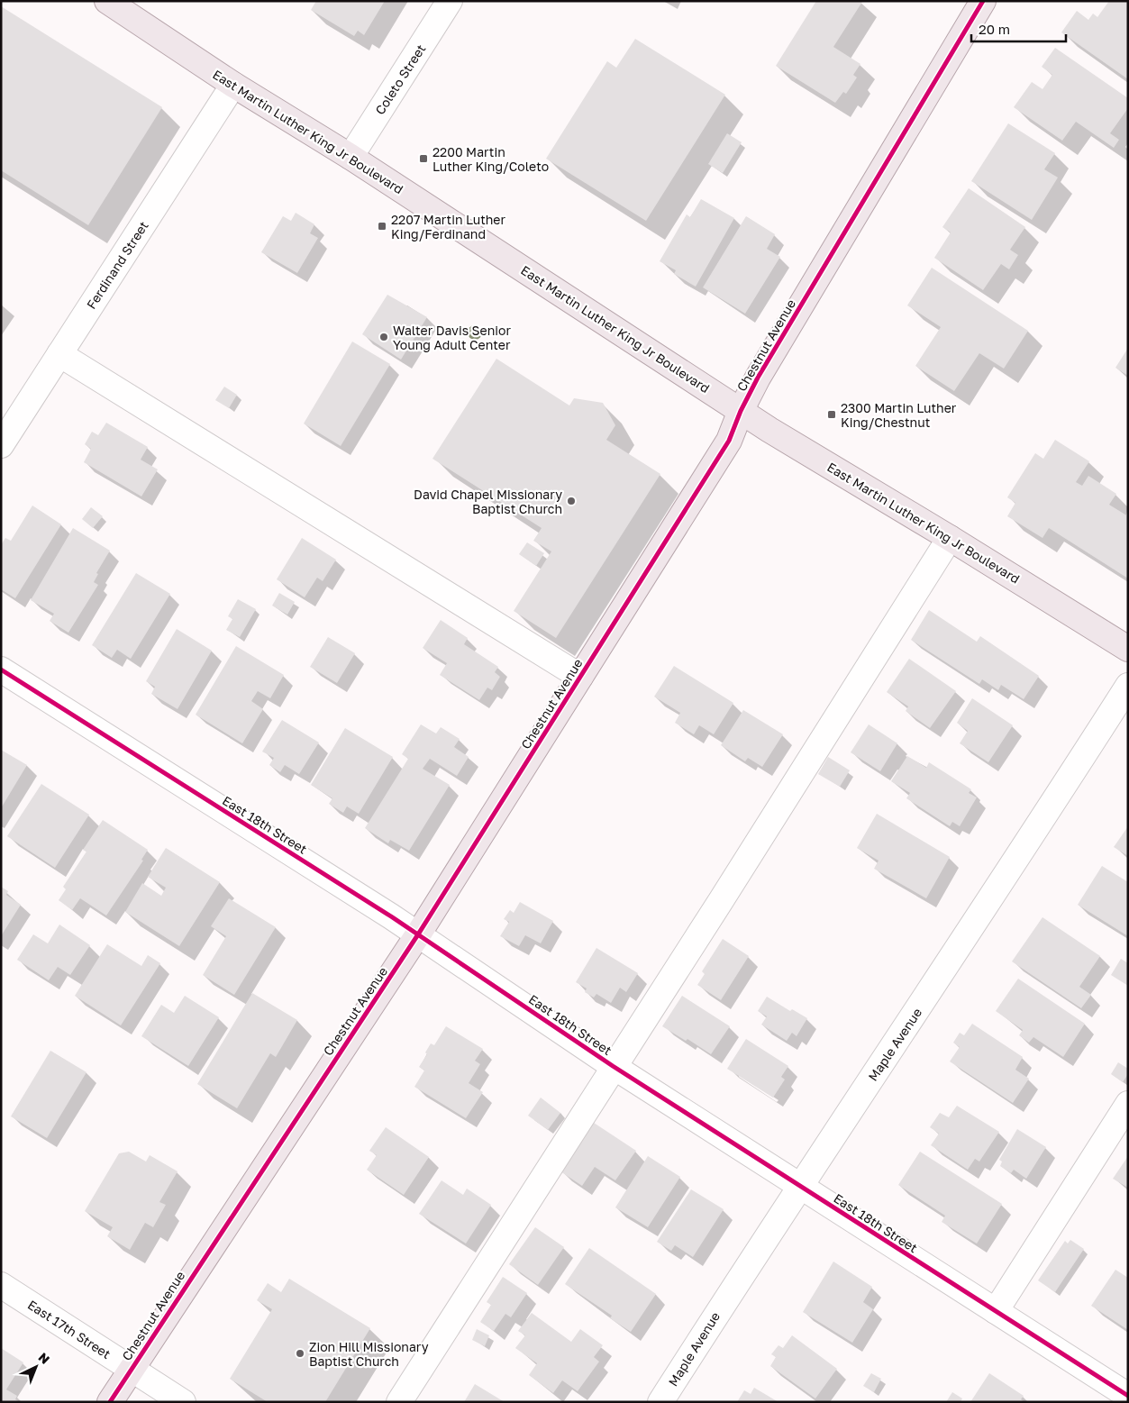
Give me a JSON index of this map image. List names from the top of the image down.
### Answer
{
  "streets": {
    "main road": ["East Martin Luther King Jr Boulevard", "Chestnut Avenue"],
    "street": [
      "Coleto Street",
      "Ferdinand Street",
      "East 18th Street",
      "Maple Avenue",
      "East 17th Street"
    ]
  },
  "crossings": [
    ["Coleto Street", "East Martin Luther King Jr Boulevard"],
    ["East Martin Luther King Jr Boulevard", "Ferdinand Street"],
    ["East Martin Luther King Jr Boulevard", "Chestnut Avenue"],
    ["Chestnut Avenue", "East 18th Street"],
    ["Chestnut Avenue", "East 17th Street"],
    ["East 18th Street", "Maple Avenue"]
  ],
  "places": {
    "transit": ["2200 Martin Luther King/Coleto", "2207 Martin Luther King/Ferdinand", "2300 Martin Luther King/Chestnut"],
    "other": ["Walter Davis Senior Young Adult Center", "David Chapel Missionary Baptist Church", "Zion Hill Missionary Baptist Church"]
  },
  "scale_bar": "20 m",
  "north": "top right"
}
